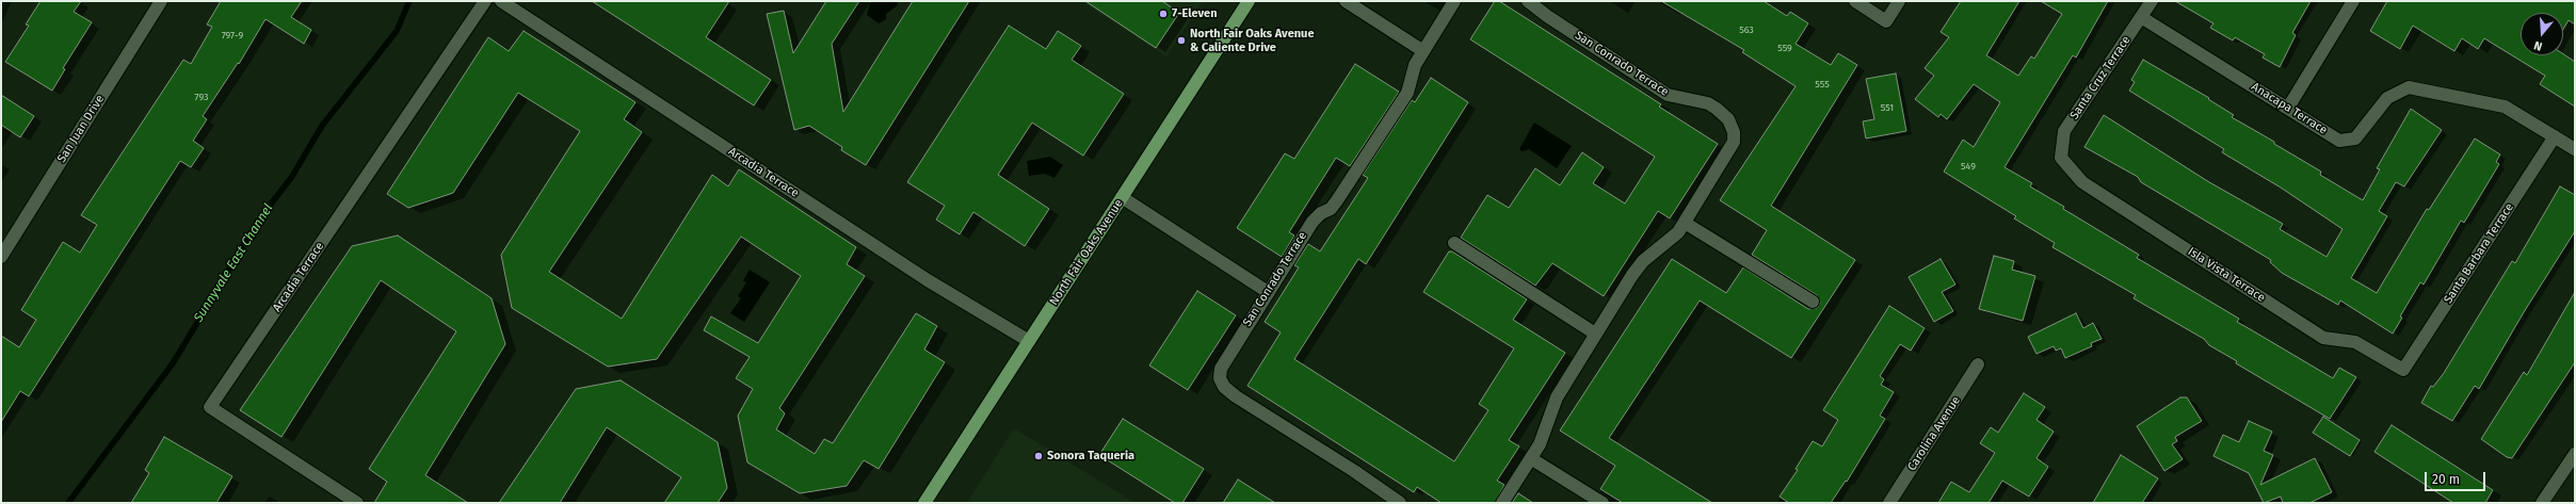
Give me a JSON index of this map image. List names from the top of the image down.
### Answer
{
  "streets": {
    "main road": ["North Fair Oaks Avenue"],
    "street": [
      "San Conrado Terrace",
      "Santa Cruz Terrace",
      "Anacapa Terrace",
      "San Juan Drive",
      "Arcadia Terrace",
      "Santa Barbara Terrace",
      "Isla Vista Terrace",
      "Carolina Avenue"
    ]
  },
  "crossings": [
    ["Santa Cruz Terrace", "Anacapa Terrace"],
    ["Santa Cruz Terrace", "Isla Vista Terrace"],
    ["Anacapa Terrace", "Santa Barbara Terrace"],
    ["Arcadia Terrace", "North Fair Oaks Avenue"],
    ["Santa Barbara Terrace", "Isla Vista Terrace"]
  ],
  "water": ["Sunnyvale East Channel"],
  "places": ["7-Eleven", "North Fair Oaks Avenue & Caliente Drive", "Sonora Taqueria"],
  "house_numbers": [
    "563",
    "797-9",
    "559",
    "555",
    "793",
    "551",
    "549"
  ],
  "scale_bar": "20 m",
  "north": "bottom"
}
